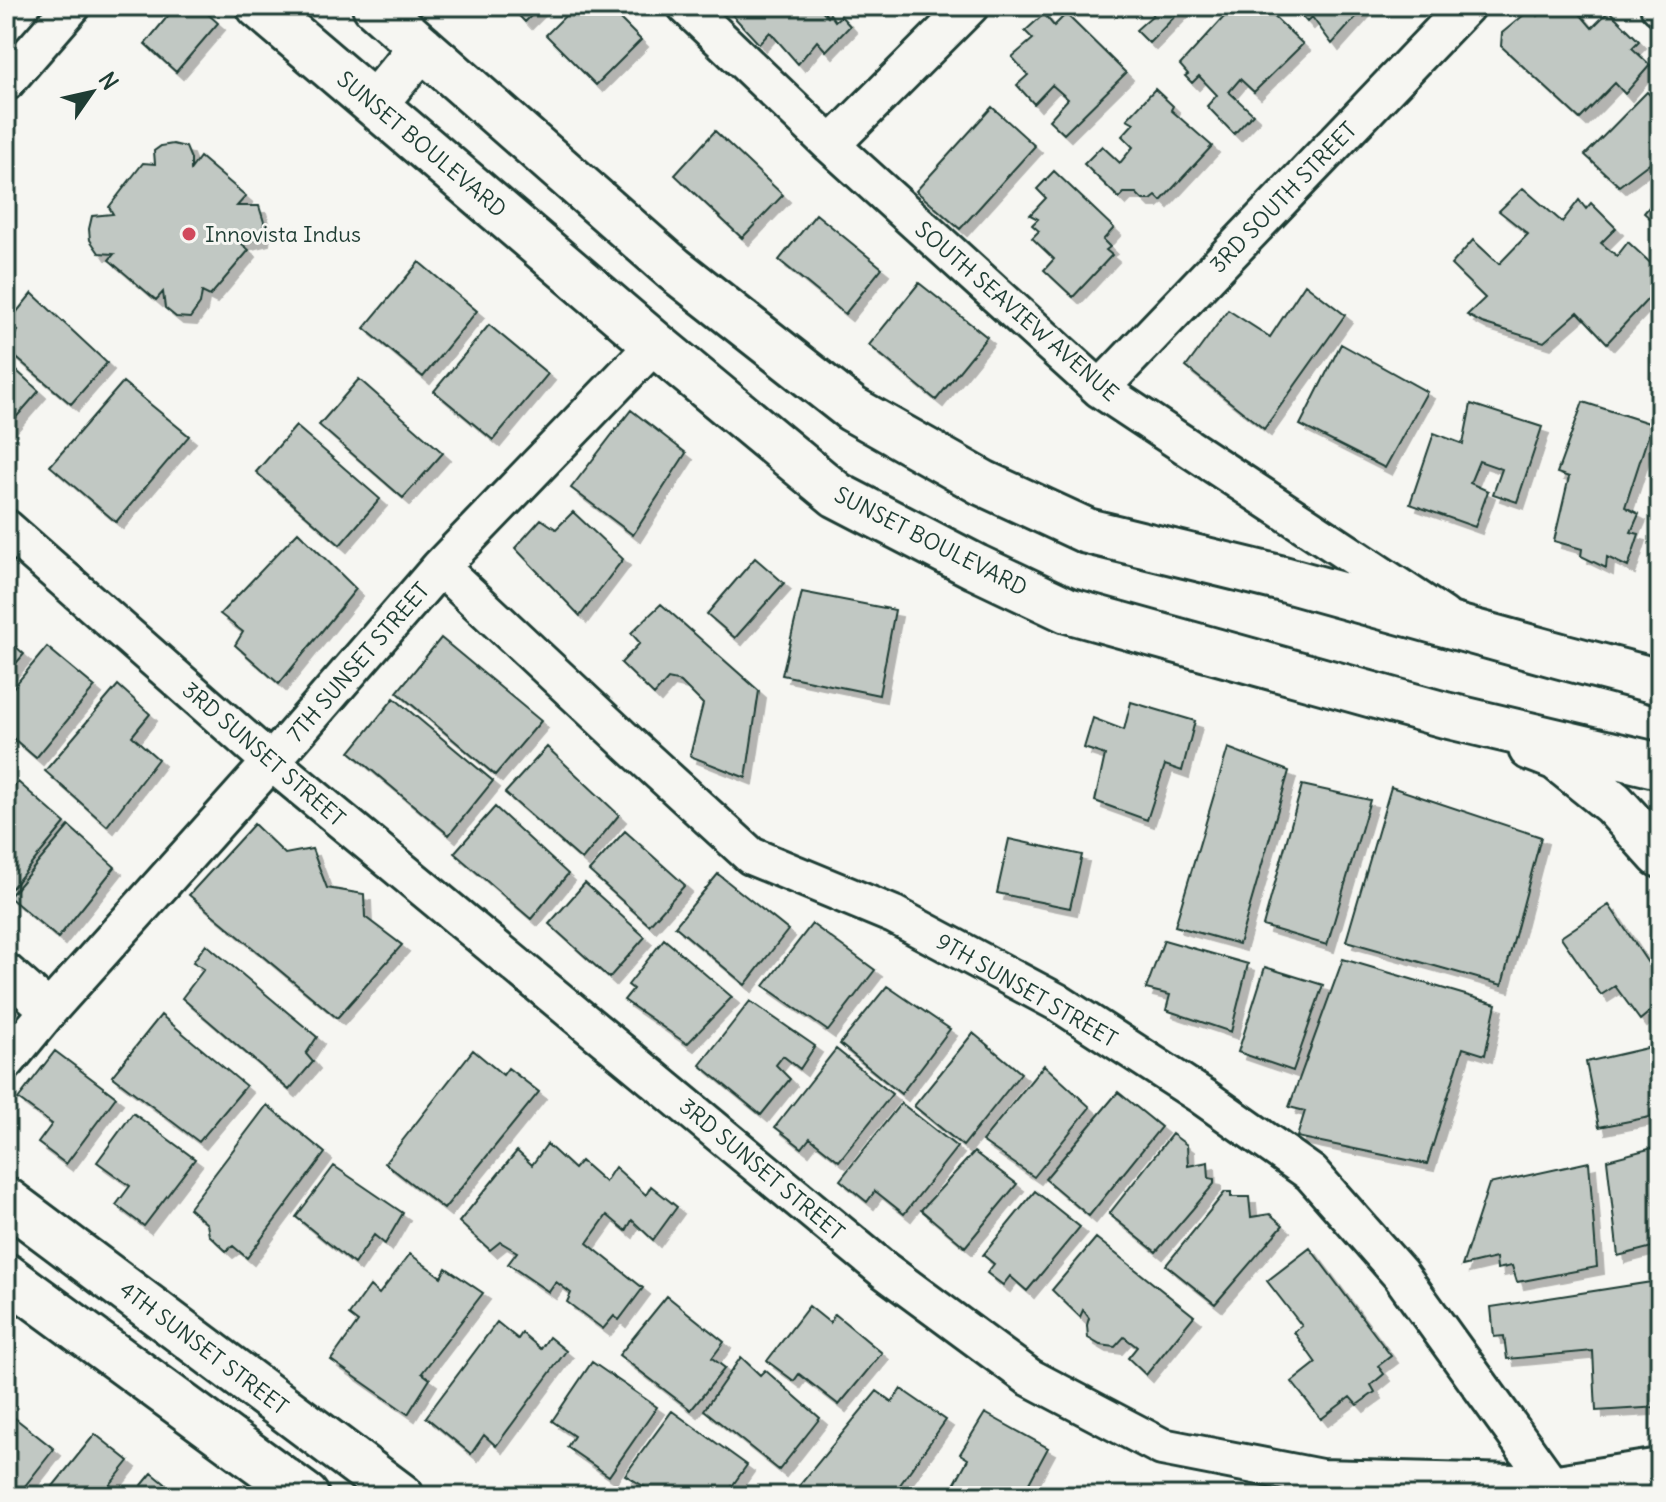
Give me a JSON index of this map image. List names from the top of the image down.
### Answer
{
  "streets": {
    "main road": ["SUNSET BOULEVARD", "4TH SUNSET STREET"],
    "street": [
      "3RD SOUTH STREET",
      "SOUTH SEAVIEW AVENUE",
      "7TH SUNSET STREET",
      "3RD SUNSET STREET",
      "9TH SUNSET STREET"
    ]
  },
  "crossings": [
    ["SUNSET BOULEVARD", "7TH SUNSET STREET"],
    ["3RD SOUTH STREET", "SOUTH SEAVIEW AVENUE"],
    ["7TH SUNSET STREET", "3RD SUNSET STREET"],
    ["7TH SUNSET STREET", "9TH SUNSET STREET"],
    ["3RD SUNSET STREET", "9TH SUNSET STREET"]
  ],
  "places": ["Innovista Indus"],
  "north": "top right"
}
